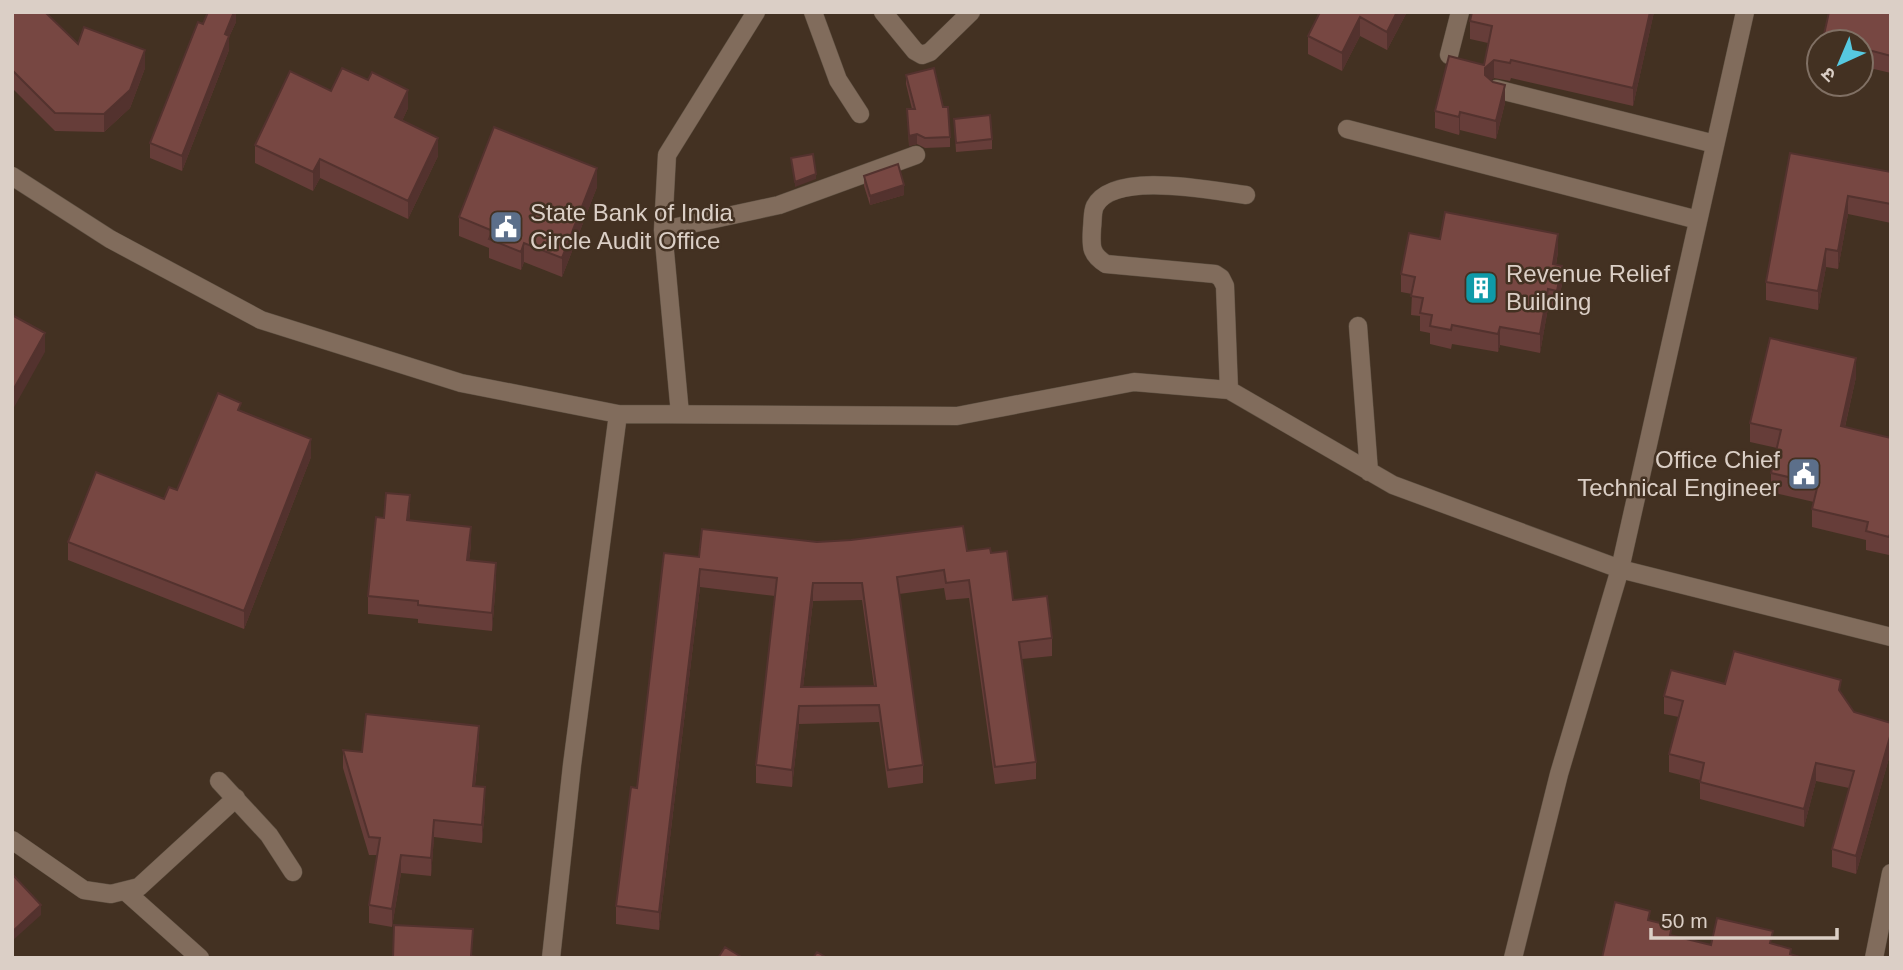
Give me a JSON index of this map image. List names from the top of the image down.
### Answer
{
  "places": {
    "public building": ["State Bank of India Circle Audit Office", "Office Chief Technical Engineer"],
    "building": ["Revenue Relief Building"]
  },
  "scale_bar": "50 m",
  "north": "bottom left"
}
